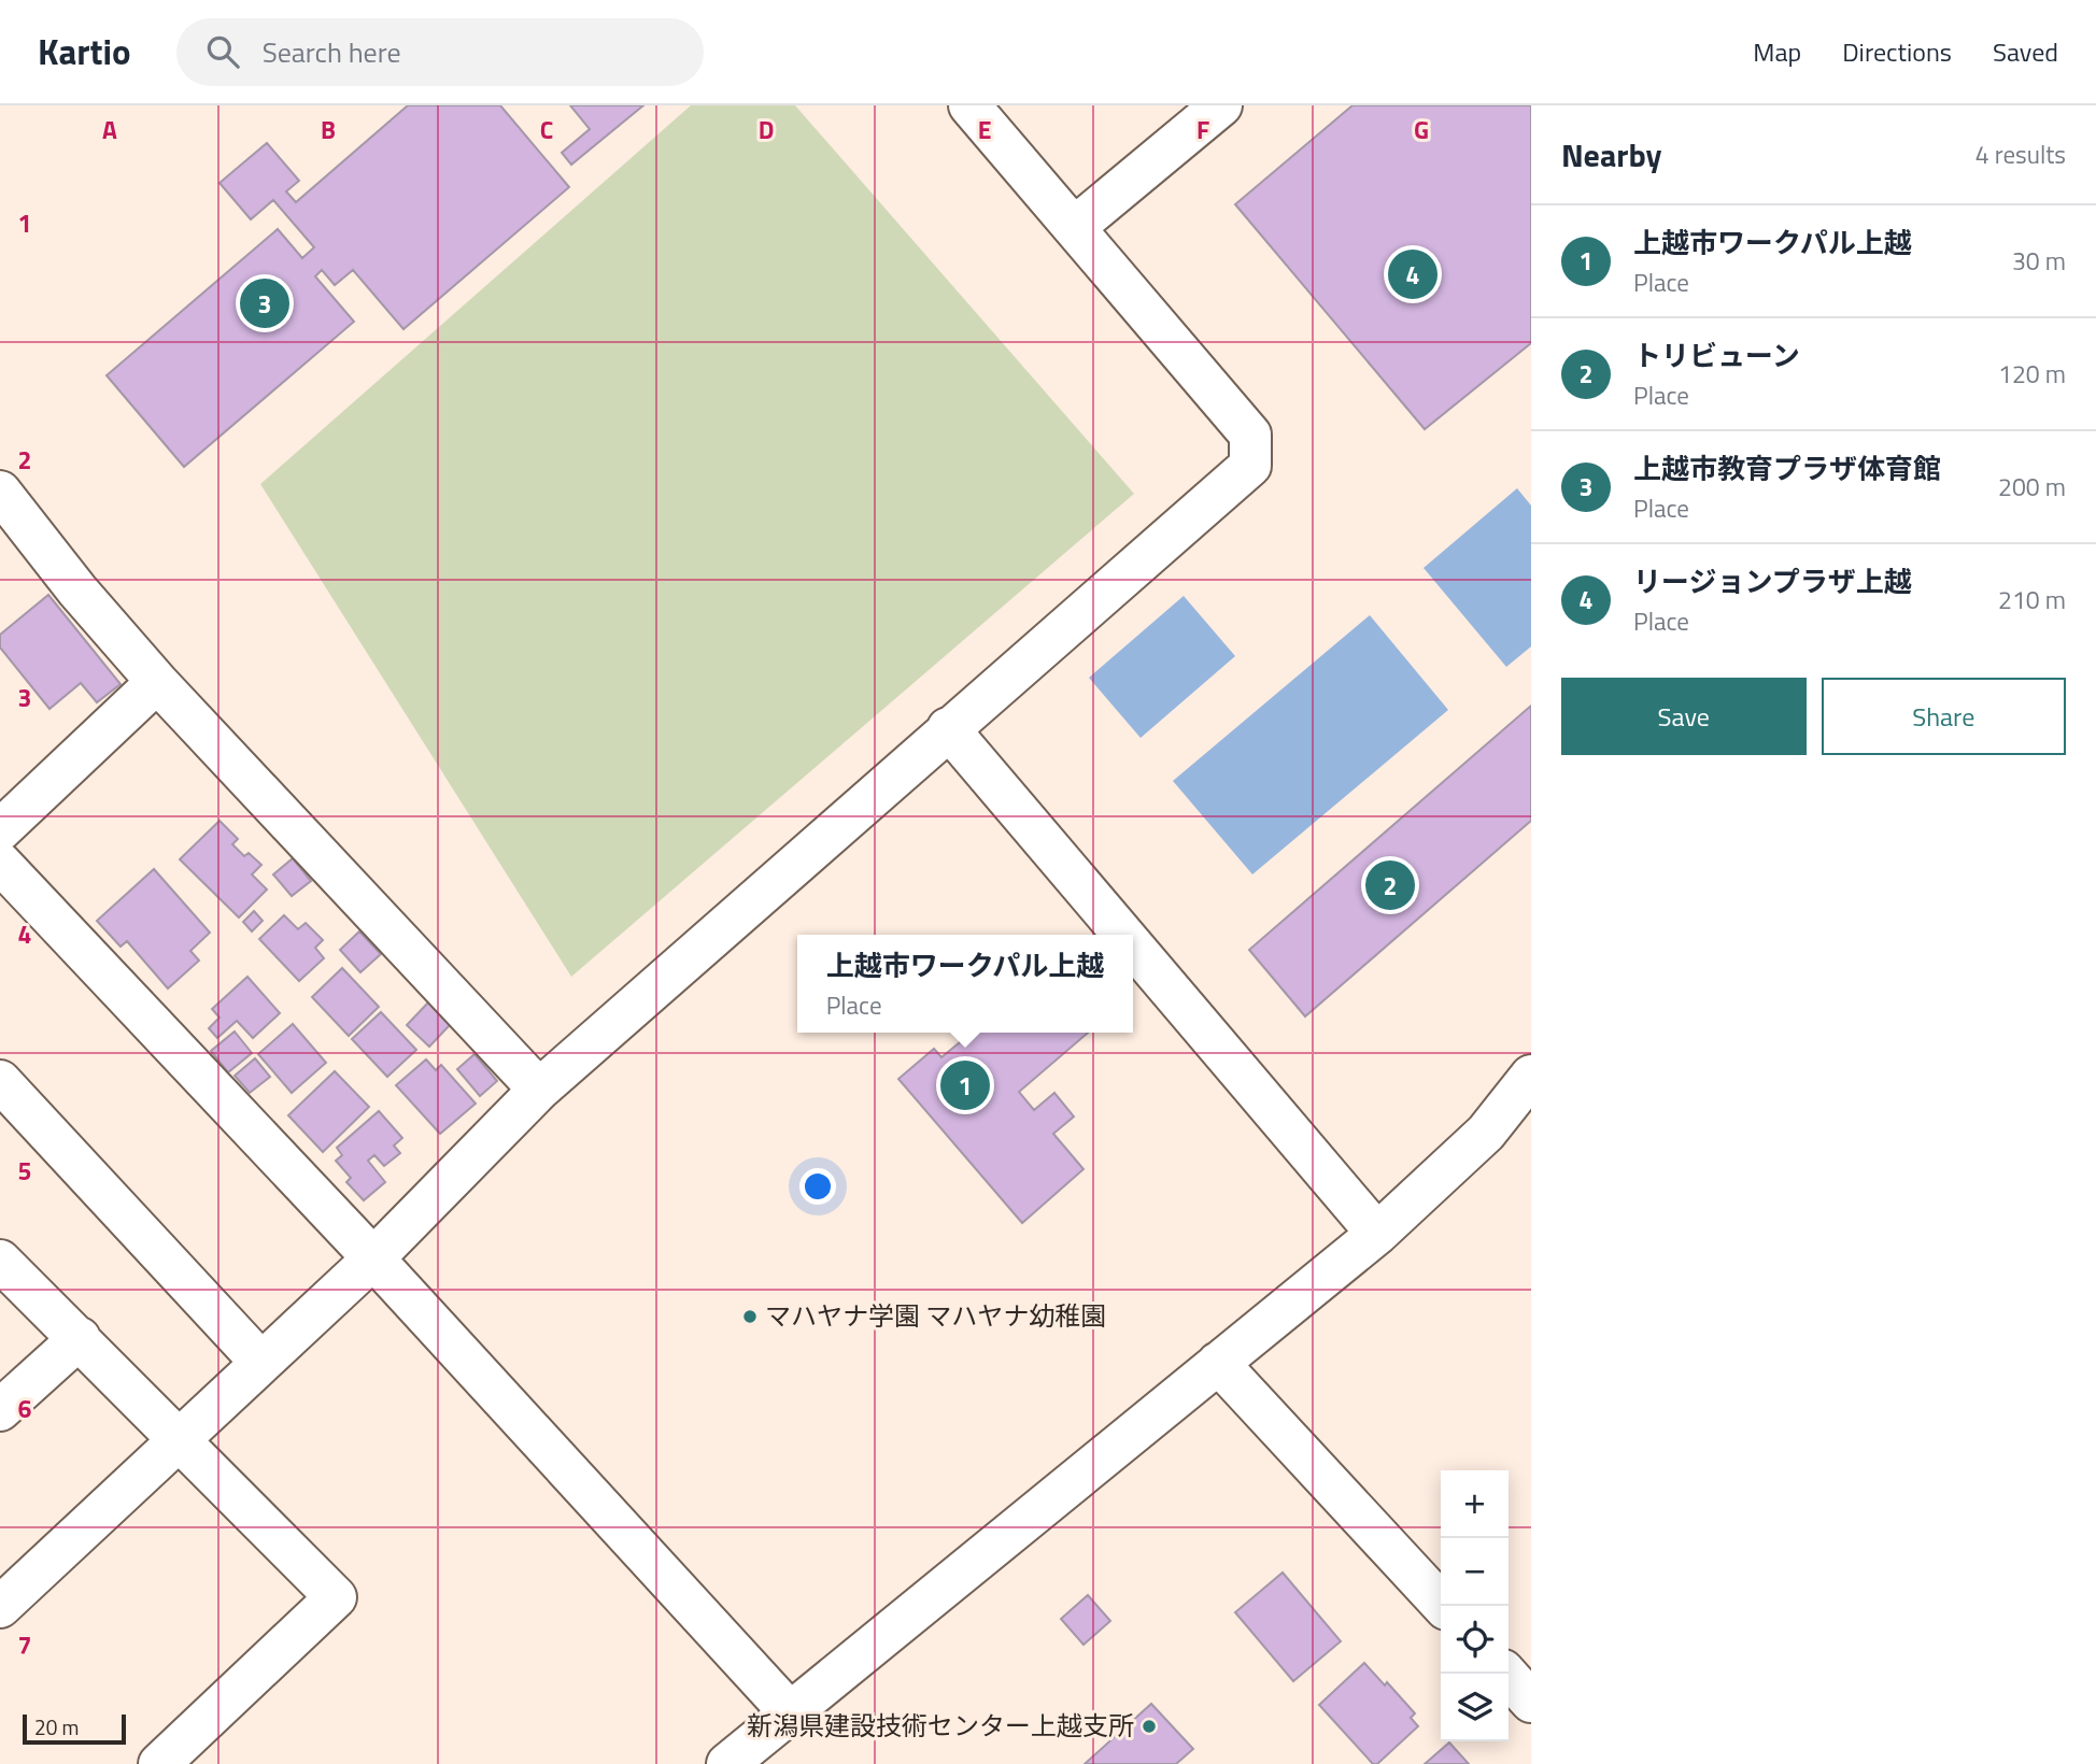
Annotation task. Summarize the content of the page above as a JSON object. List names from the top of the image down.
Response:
{
  "places": ["マハヤナ学園 マハヤナ幼稚園", "新潟県建設技術センター上越支所"],
  "scale_bar": "20 m",
  "page": {
    "header": "Kartio",
    "search": "Search here",
    "nav": ["Map", "Directions", "Saved"],
    "heading": ["Nearby", "4 results"],
    "list": [
      {
        "mark": "1",
        "name": "上越市ワークパル上越",
        "note": "Place",
        "value": "30 m"
      },
      {
        "mark": "2",
        "name": "トリビューン",
        "note": "Place",
        "value": "120 m"
      },
      {
        "mark": "3",
        "name": "上越市教育プラザ体育館",
        "note": "Place",
        "value": "200 m"
      },
      {
        "mark": "4",
        "name": "リージョンプラザ上越",
        "note": "Place",
        "value": "210 m"
      }
    ],
    "pins": [
      "4",
      "3",
      "2",
      "1"
    ],
    "buttons": ["Save", "Share"],
    "popup": ["上越市ワークパル上越", "Place"],
    "map_buttons": ["+", "−"],
    "scale": "20 m"
  },
  "grid": {
    "columns": [
      "A",
      "B",
      "C",
      "D",
      "E",
      "F",
      "G"
    ],
    "rows": [
      "1",
      "2",
      "3",
      "4",
      "5",
      "6",
      "7"
    ]
  }
}
